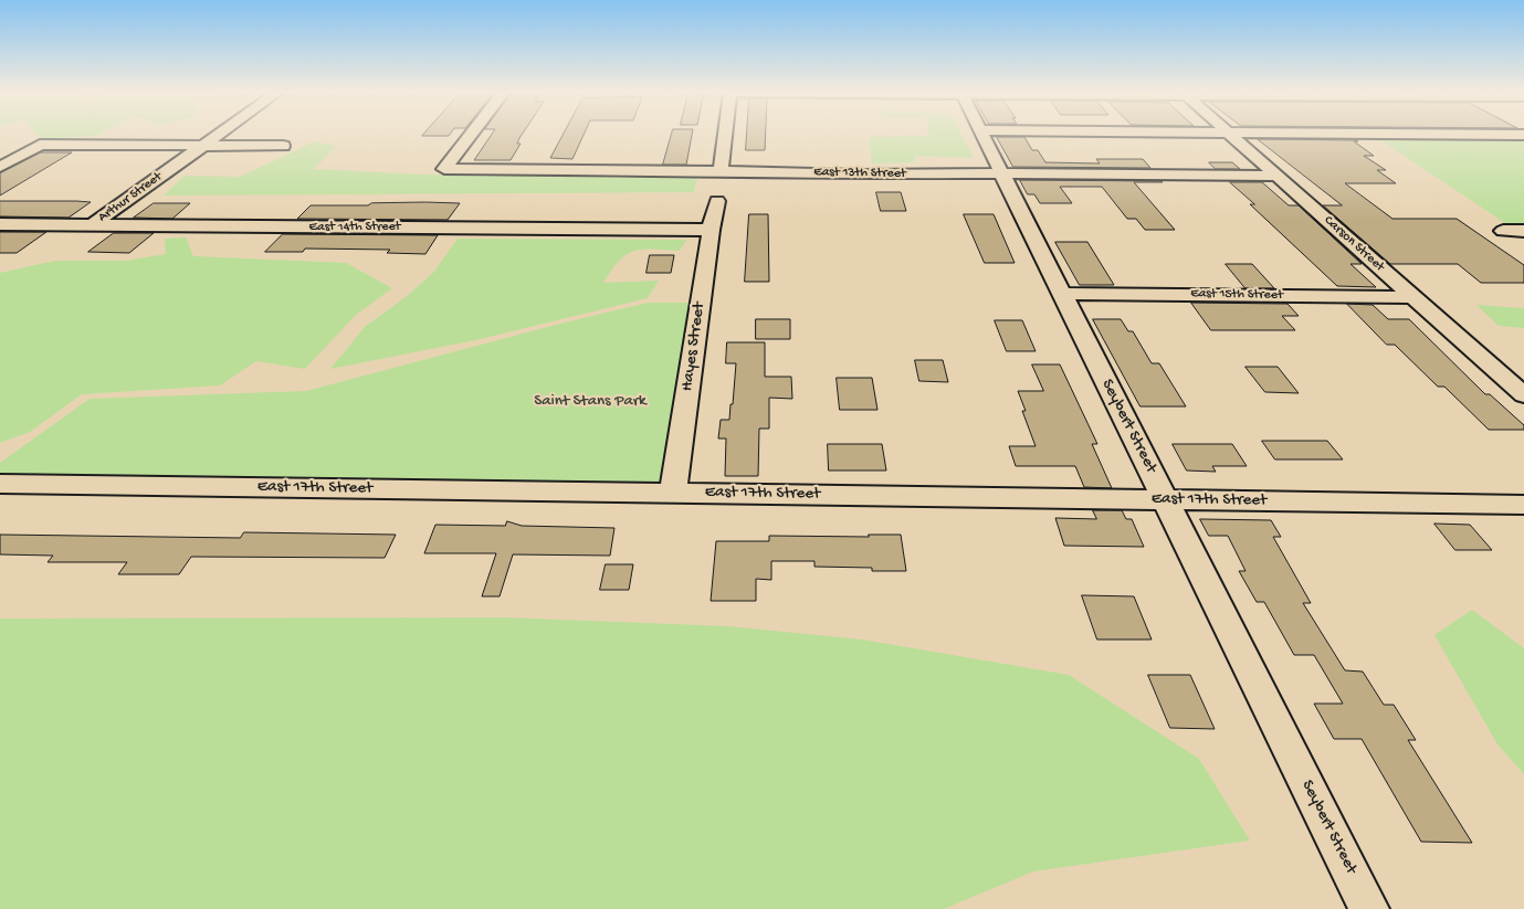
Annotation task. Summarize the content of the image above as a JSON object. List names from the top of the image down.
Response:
{
  "streets": {
    "street": [
      "East 13th Street",
      "Arthur Street",
      "East 14th Street",
      "Carson Street",
      "East 15th Street",
      "Hayes Street",
      "Seybert Street",
      "East 17th Street"
    ]
  },
  "crossings": [
    ["East 13th Street", "Carson Street"],
    ["East 13th Street", "Seybert Street"],
    ["Arthur Street", "East 14th Street"],
    ["East 14th Street", "Hayes Street"],
    ["Carson Street", "East 15th Street"],
    ["East 15th Street", "Seybert Street"],
    ["Hayes Street", "East 17th Street"],
    ["Seybert Street", "East 17th Street"]
  ],
  "parks": ["Saint Stans Park"]
}
